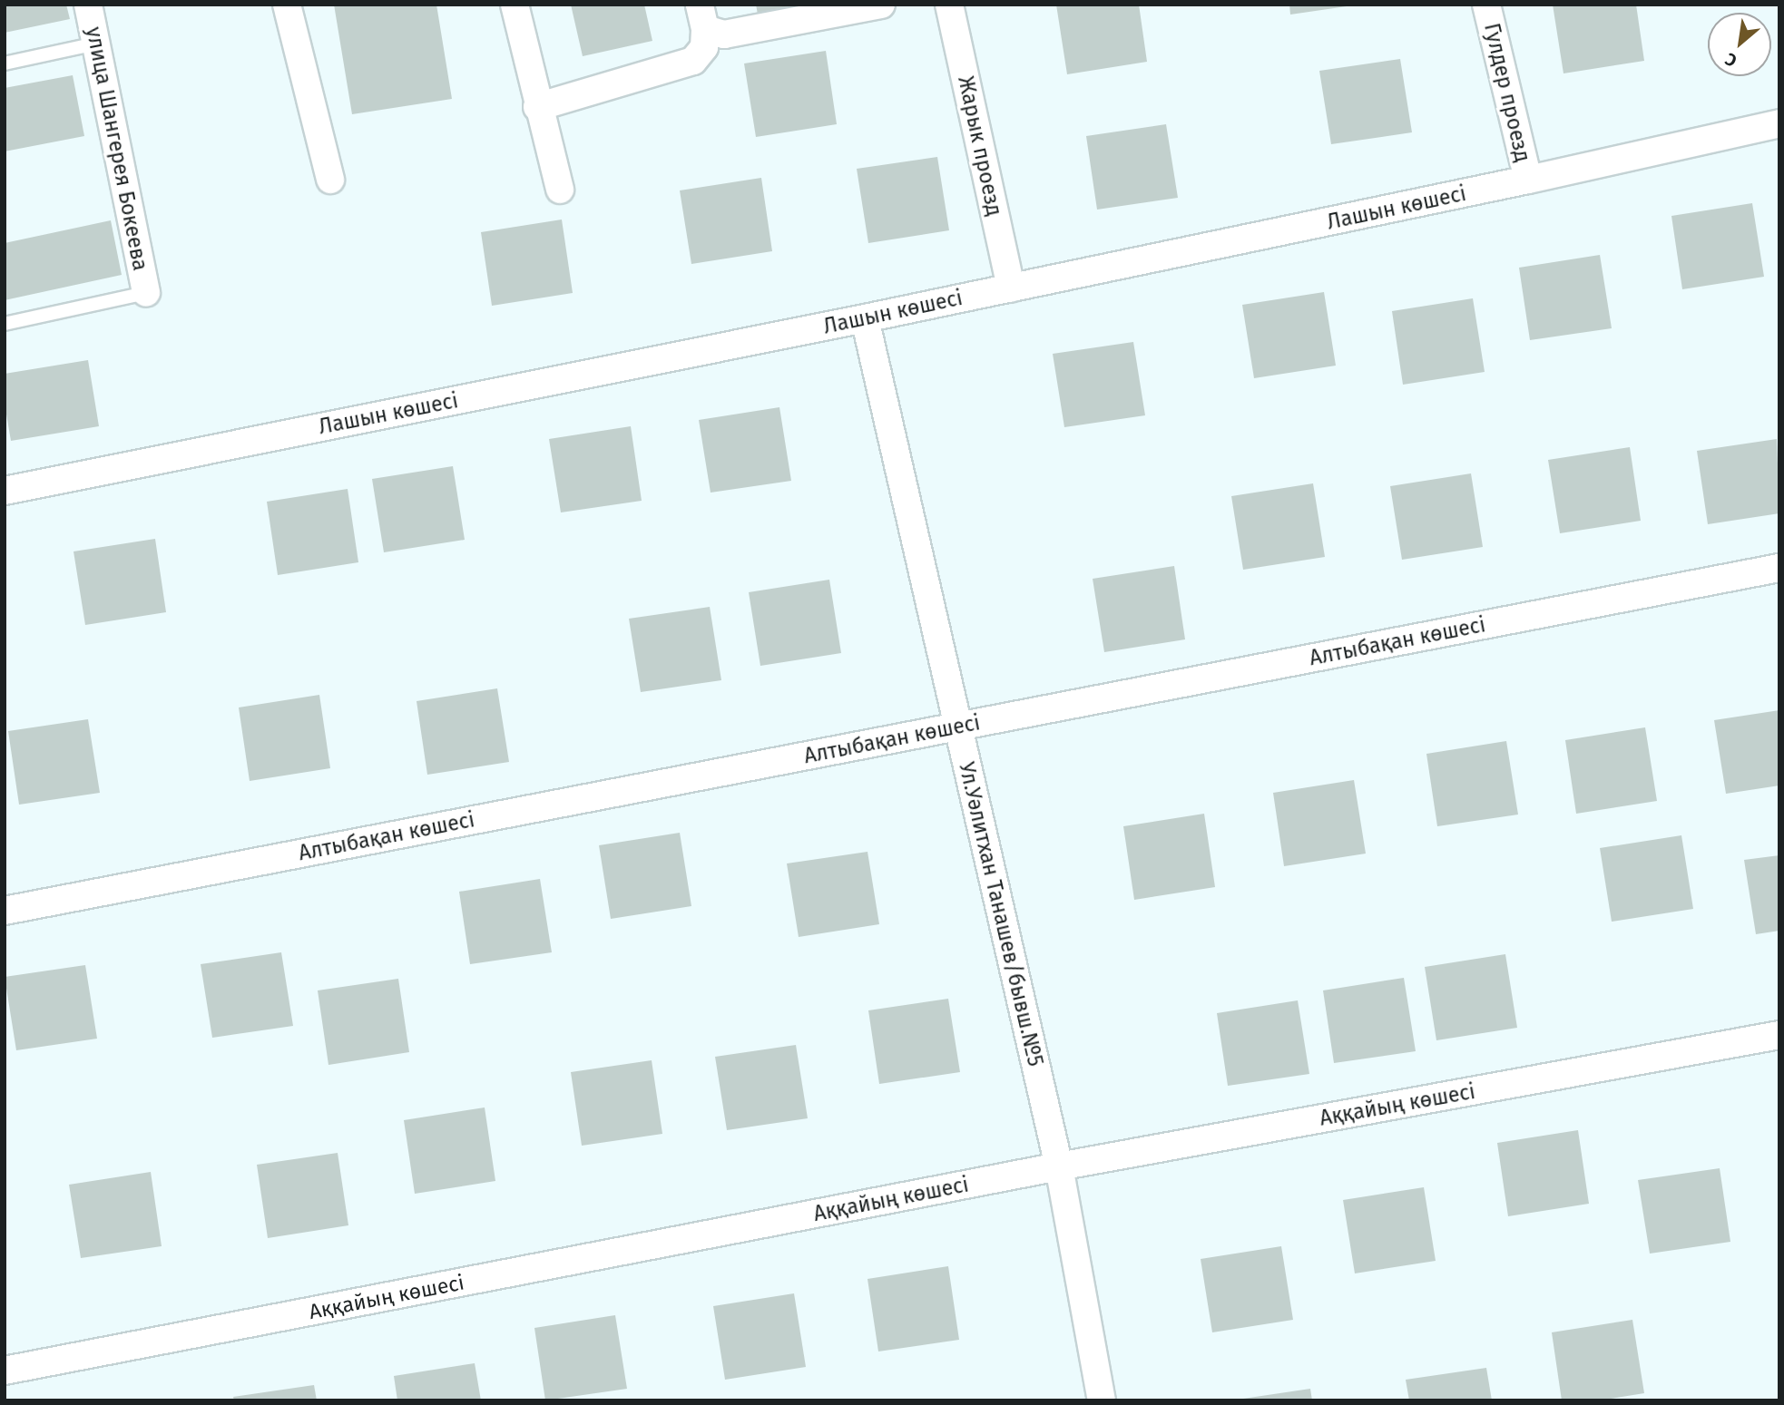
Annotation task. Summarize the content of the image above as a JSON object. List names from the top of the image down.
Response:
{
  "streets": {
    "street": [
      "Гулдер проезд",
      "Жарык проезд",
      "улица Шангерея Бокеева",
      "Лашын көшесі",
      "Алтыбақан көшесі",
      "Ул.Уәлитхан Танашев/бывш.№5",
      "Аққайың көшесі"
    ]
  },
  "crossings": [
    ["Гулдер проезд", "Лашын көшесі"],
    ["Жарык проезд", "Лашын көшесі"],
    ["Лашын көшесі", "Ул.Уәлитхан Танашев/бывш.№5"],
    ["Алтыбақан көшесі", "Ул.Уәлитхан Танашев/бывш.№5"],
    ["Ул.Уәлитхан Танашев/бывш.№5", "Аққайың көшесі"]
  ],
  "north": "bottom left"
}
